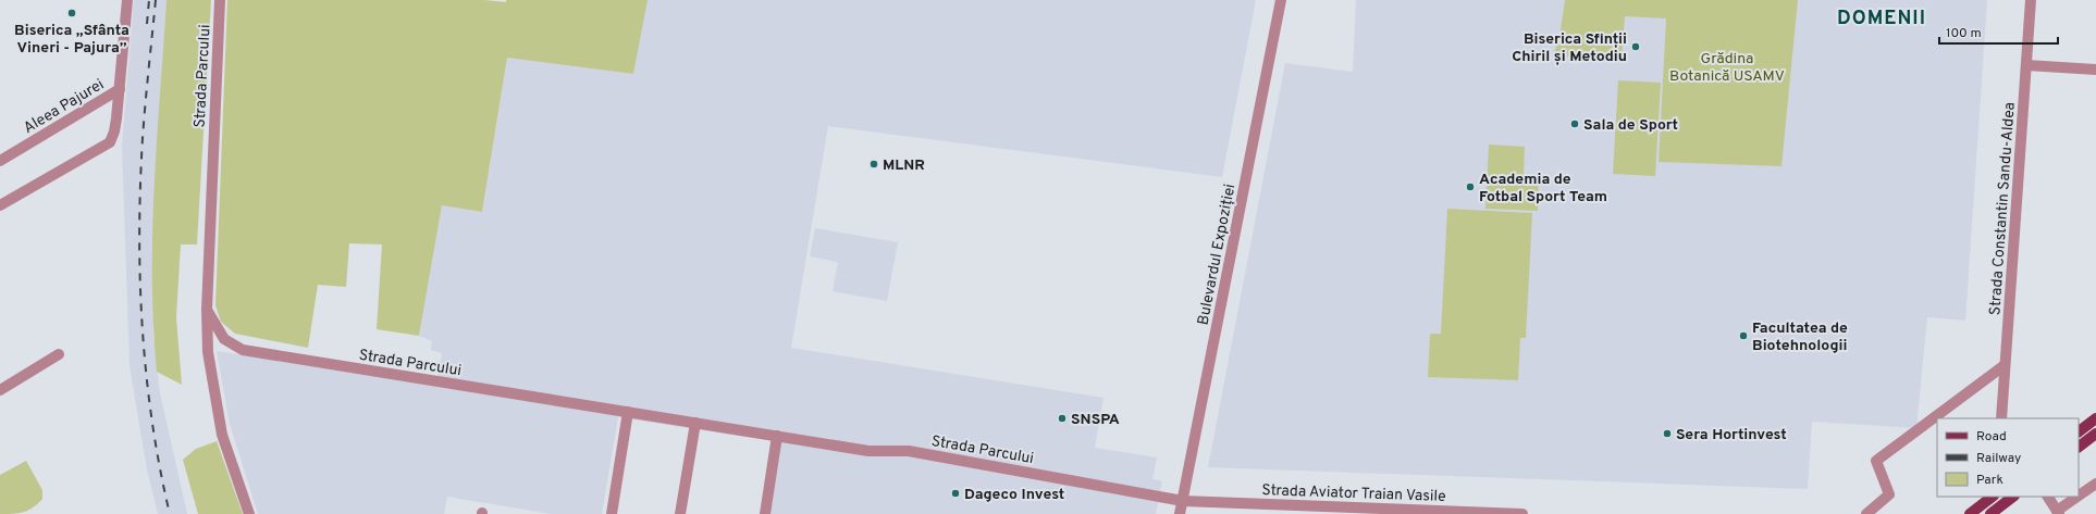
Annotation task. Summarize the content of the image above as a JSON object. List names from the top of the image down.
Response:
{
  "streets": {
    "street": [
      "Strada Parcului",
      "Aleea Pajurei",
      "Strada Constantin Sandu-Aldea",
      "Bulevardul Expoziției",
      "Strada Aviator Traian Vasile"
    ]
  },
  "crossings": [
    ["Strada Parcului", "Bulevardul Expoziției"],
    ["Strada Parcului", "Strada Aviator Traian Vasile"],
    ["Bulevardul Expoziției", "Strada Aviator Traian Vasile"]
  ],
  "districts": ["DOMENII"],
  "parks": ["Grădina Botanică USAMV"],
  "places": [
    "Biserica „Sfânta Vineri - Pajura”",
    "Biserica Sfinții Chiril și Metodiu",
    "Sala de Sport",
    "MLNR",
    "Academia de Fotbal Sport Team",
    "Facultatea de Biotehnologii",
    "SNSPA",
    "Sera Hortinvest",
    "Dageco Invest"
  ],
  "legend": ["Road", "Railway", "Park"],
  "scale_bar": "100 m"
}
